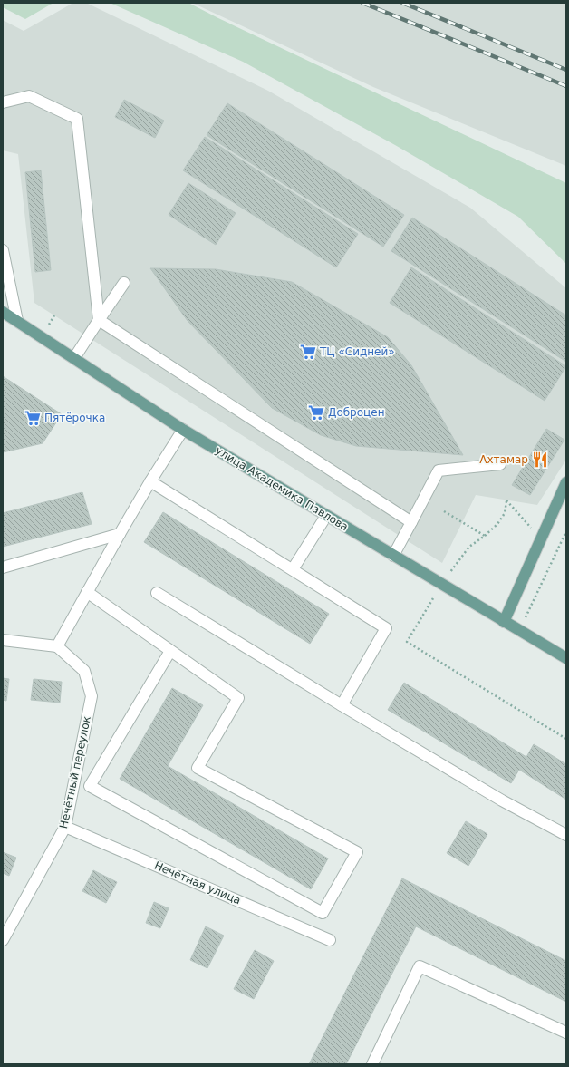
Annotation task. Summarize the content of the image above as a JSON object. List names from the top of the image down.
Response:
{
  "streets": {
    "main road": ["улица Академика Павлова"],
    "street": ["Нечётный переулок", "Нечётная улица"]
  },
  "crossings": [
    ["Нечётный переулок", "Нечётная улица"]
  ],
  "places": {
    "supermarket": ["ТЦ «Сидней»", "Доброцен", "Пятёрочка"],
    "restaurant": ["Ахтамар"]
  }
}
